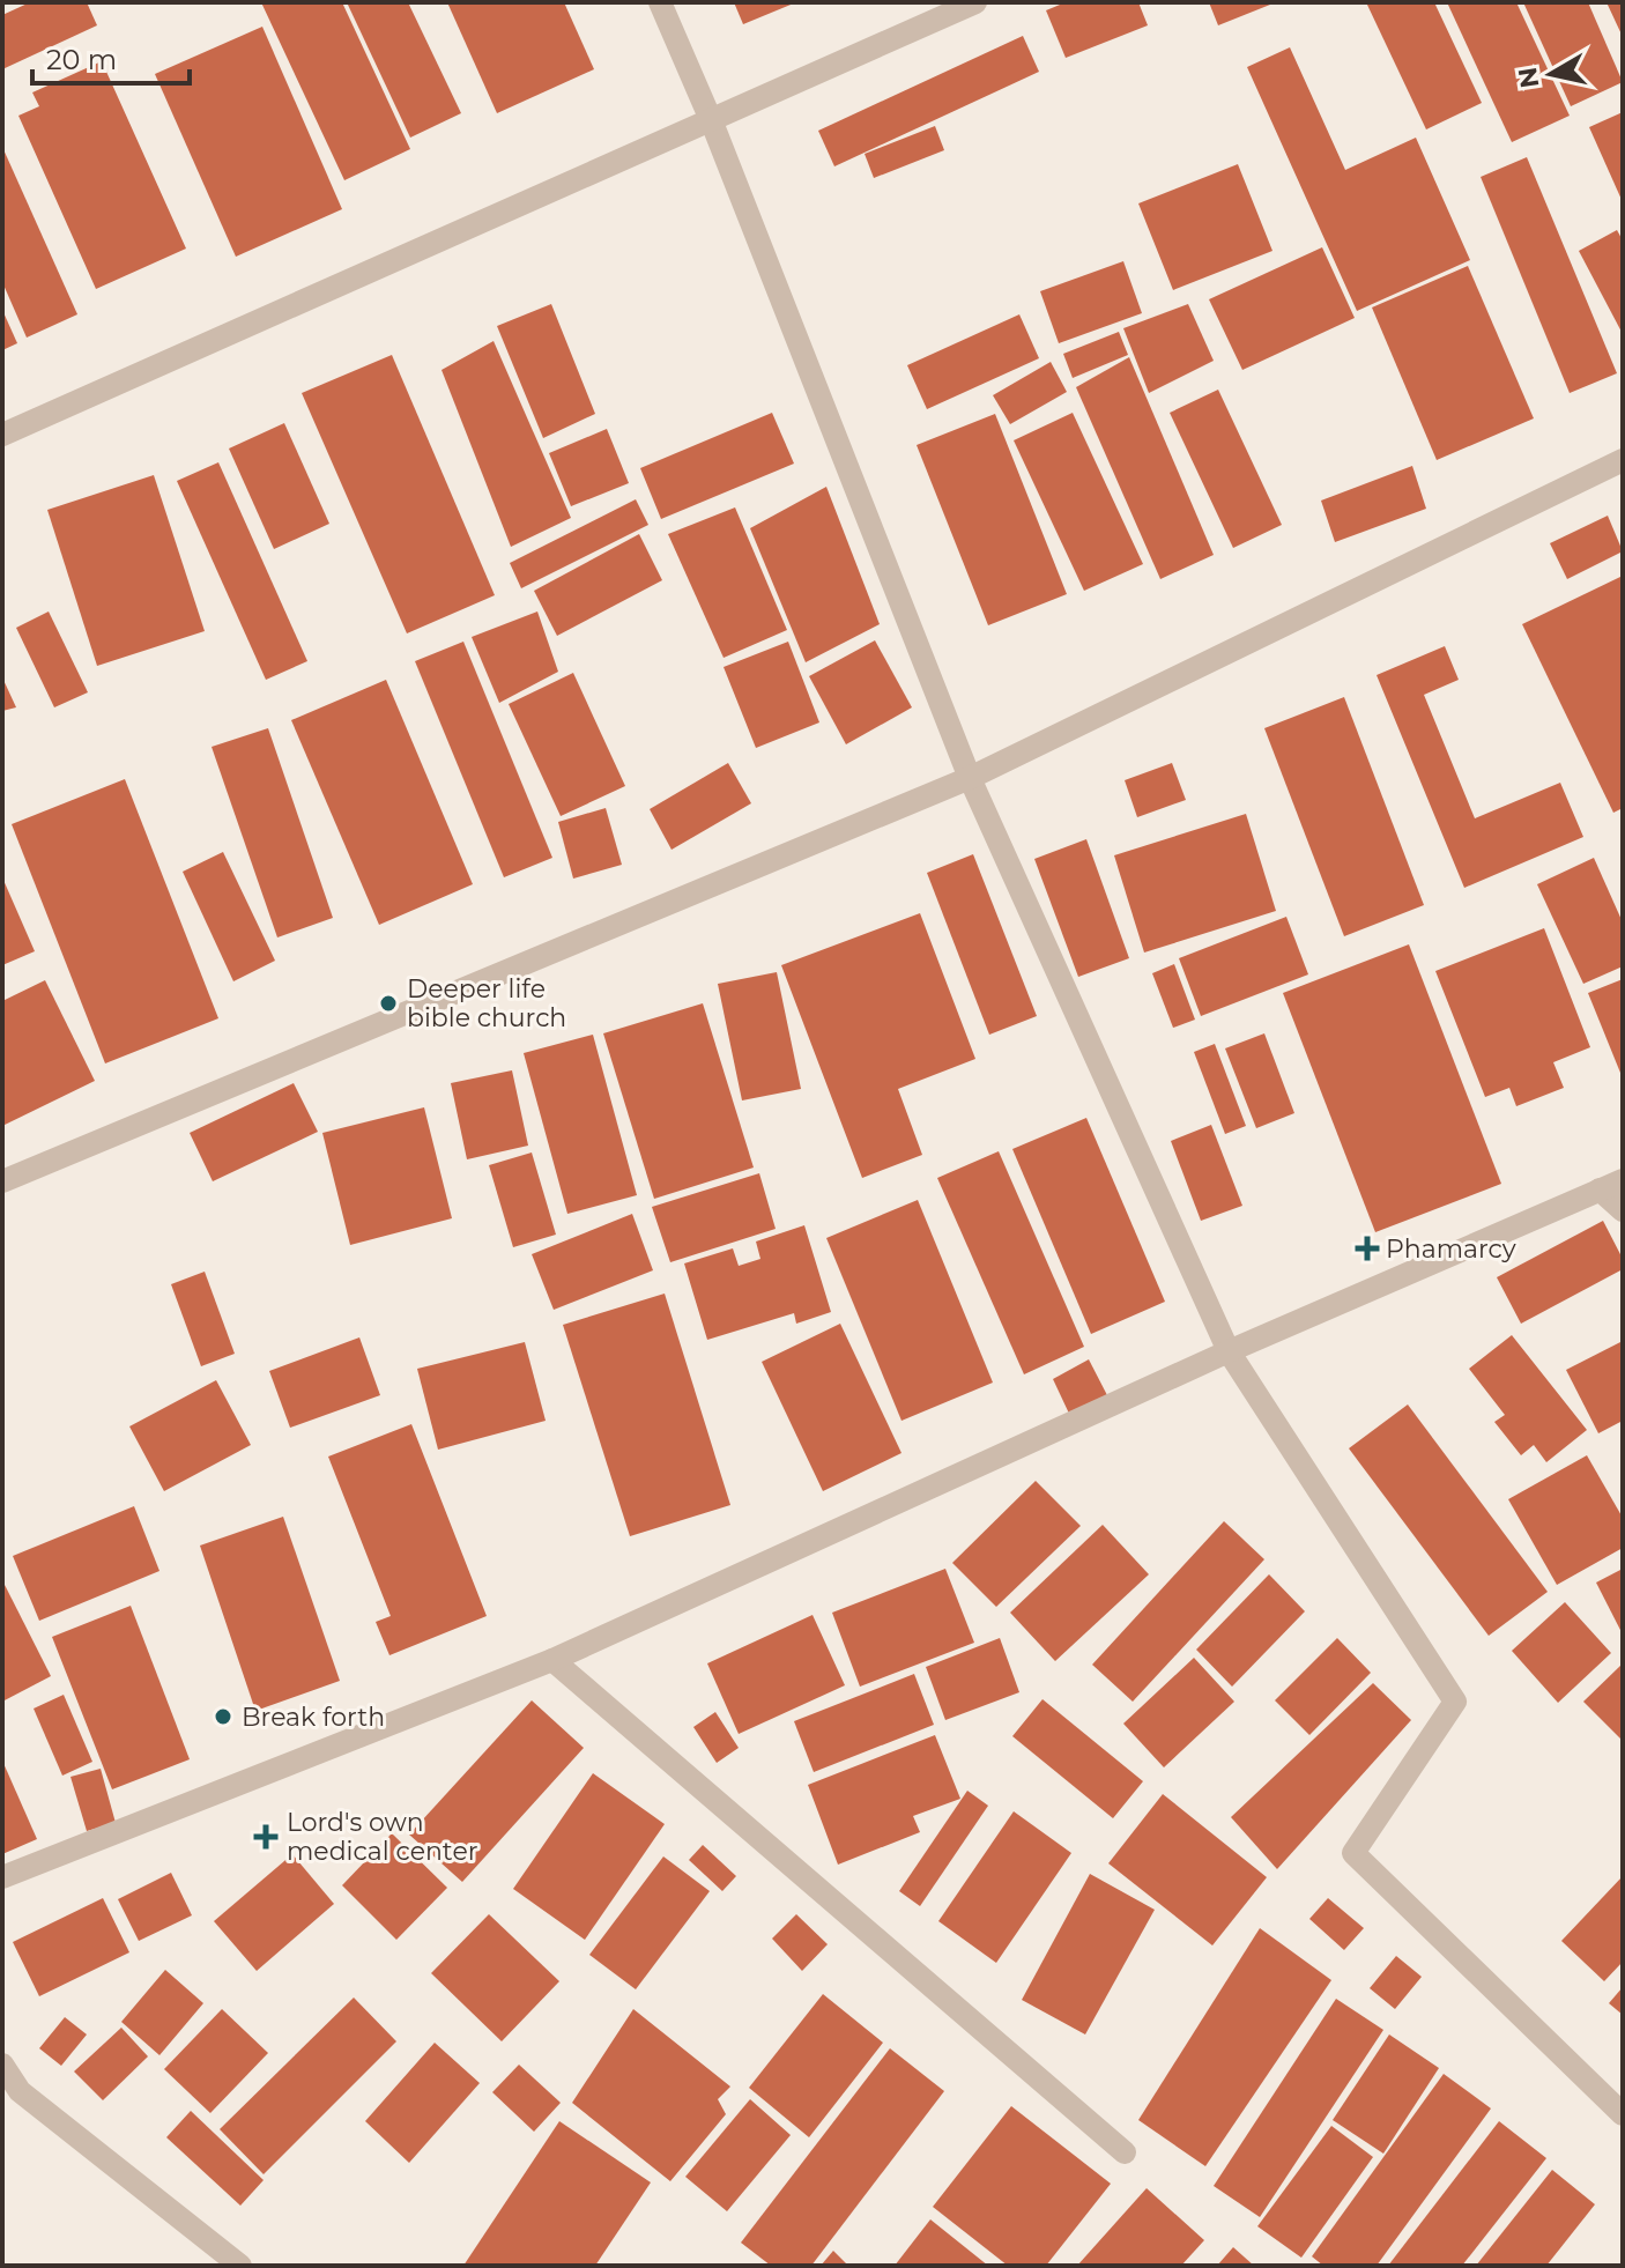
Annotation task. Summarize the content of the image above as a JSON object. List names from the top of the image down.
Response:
{
  "places": {
    "other": ["Deeper life bible church", "Break forth"],
    "health": ["Phamarcy", "Lord's own medical center"]
  },
  "scale_bar": "20 m",
  "north": "left"
}
